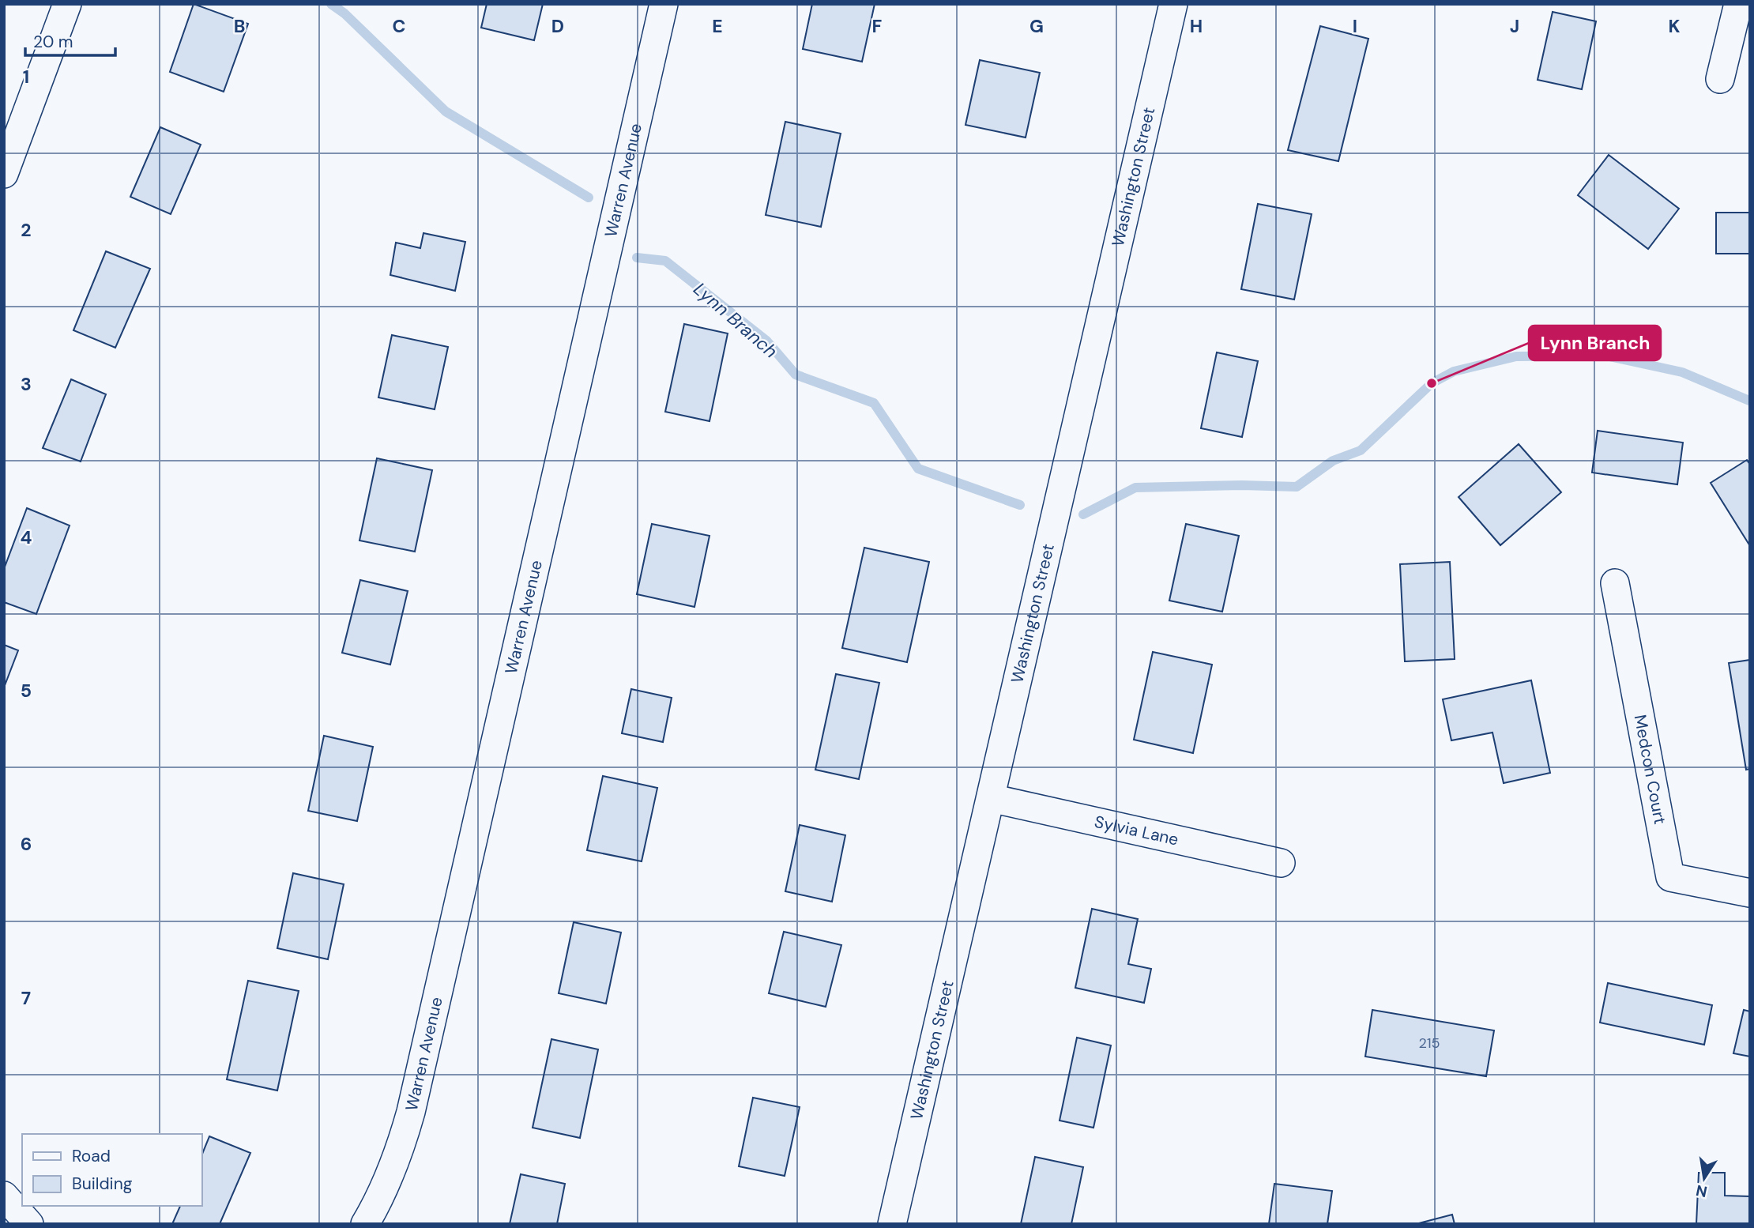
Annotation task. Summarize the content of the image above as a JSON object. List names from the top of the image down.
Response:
{
  "streets": {
    "street": [
      "Washington Street",
      "Warren Avenue",
      "Medcon Court",
      "Sylvia Lane"
    ]
  },
  "crossings": [
    ["Washington Street", "Sylvia Lane"]
  ],
  "water": ["Lynn Branch"],
  "places": ["Lynn Branch"],
  "house_numbers": ["215"],
  "legend": ["Road", "Building"],
  "scale_bar": "20 m",
  "north": "bottom",
  "grid": {
    "columns": [
      "B",
      "C",
      "D",
      "E",
      "F",
      "G",
      "H",
      "I",
      "J",
      "K"
    ],
    "rows": [
      "1",
      "2",
      "3",
      "4",
      "5",
      "6",
      "7"
    ]
  }
}
